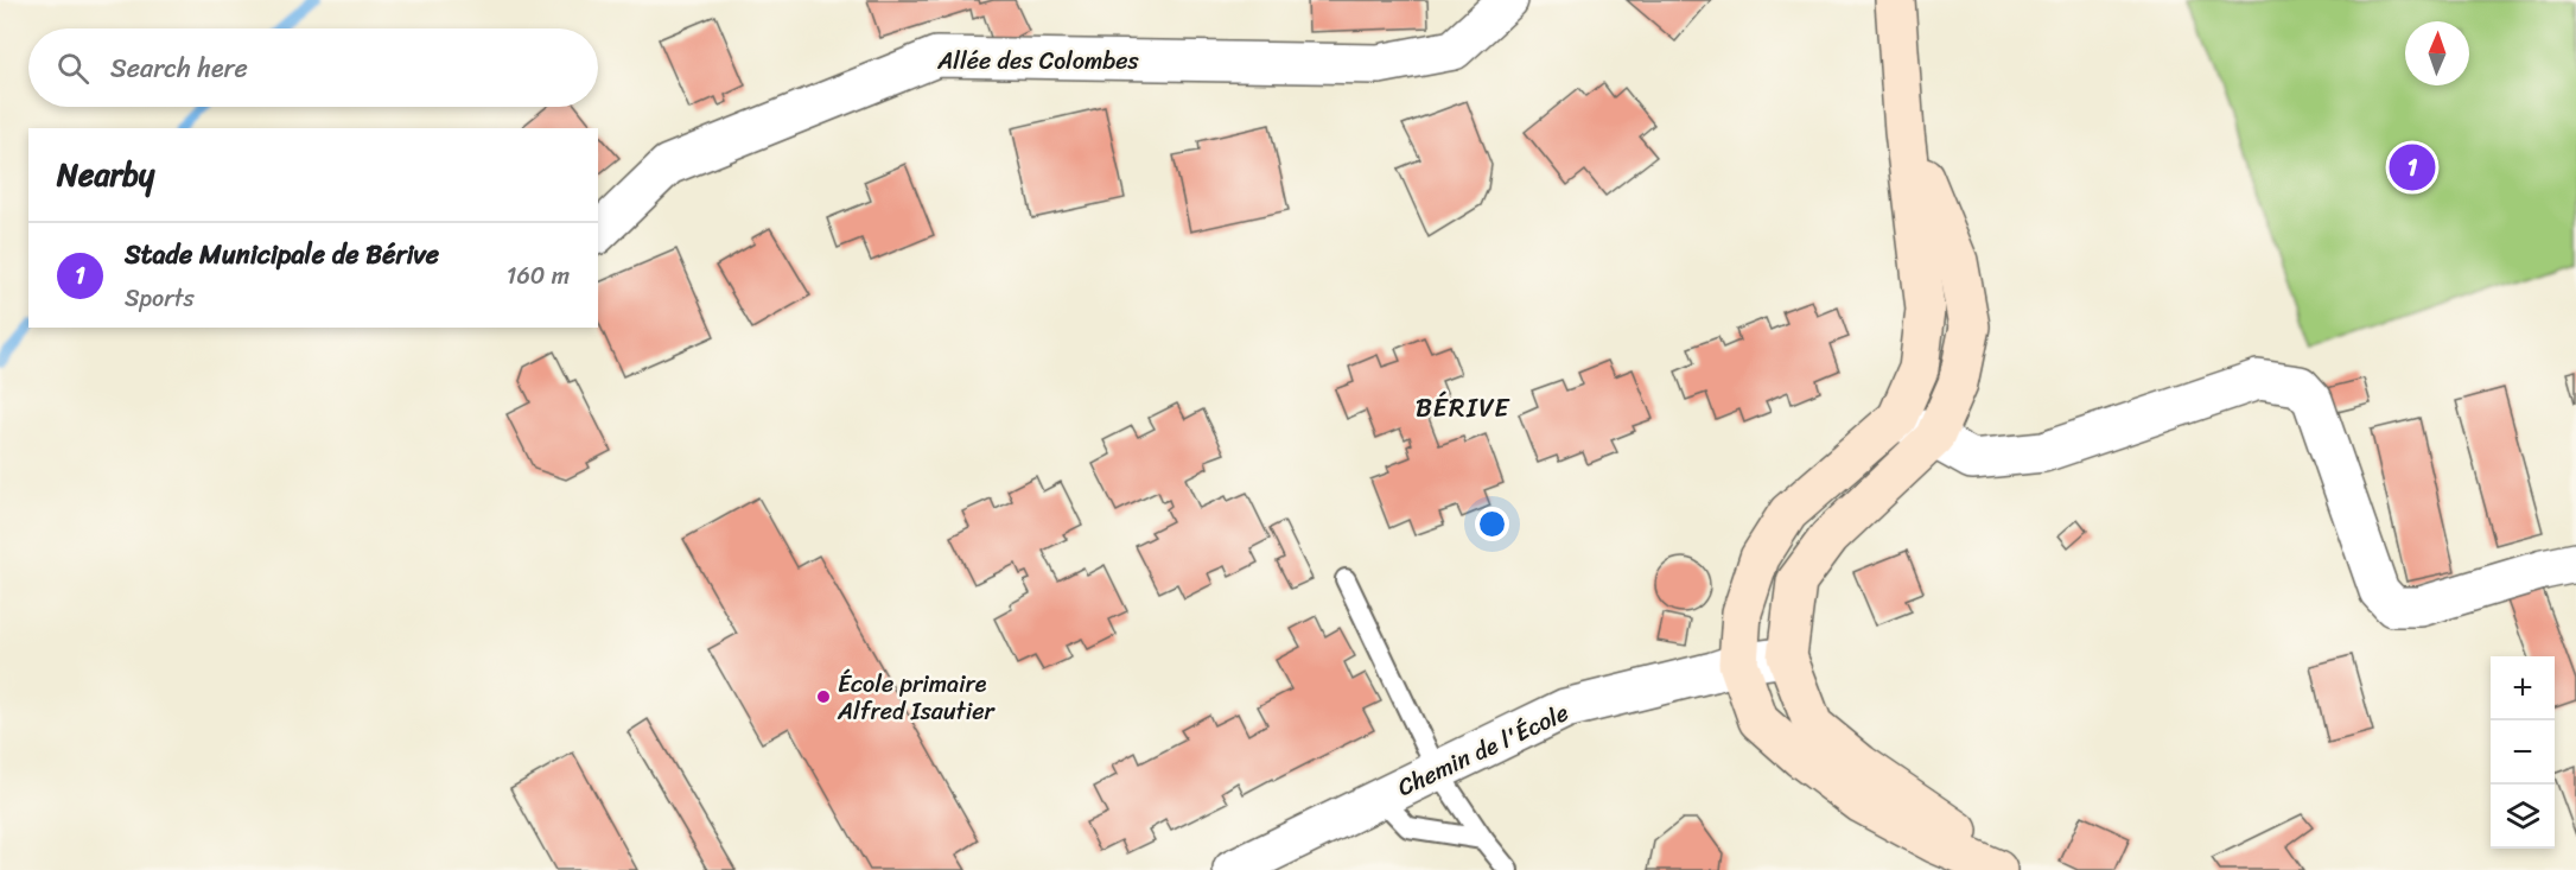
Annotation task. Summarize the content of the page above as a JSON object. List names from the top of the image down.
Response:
{
  "streets": {
    "street": ["Allée des Colombes", "Chemin de l'École"]
  },
  "districts": ["BÉRIVE"],
  "places": ["École primaire Alfred Isautier"],
  "north": "top",
  "page": {
    "search": "Search here",
    "heading": "Nearby",
    "pins": "1",
    "list": [
      {
        "mark": "1",
        "name": "Stade Municipale de Bérive",
        "note": "Sports",
        "value": "160 m"
      }
    ],
    "map_buttons": ["+", "−"]
  }
}
